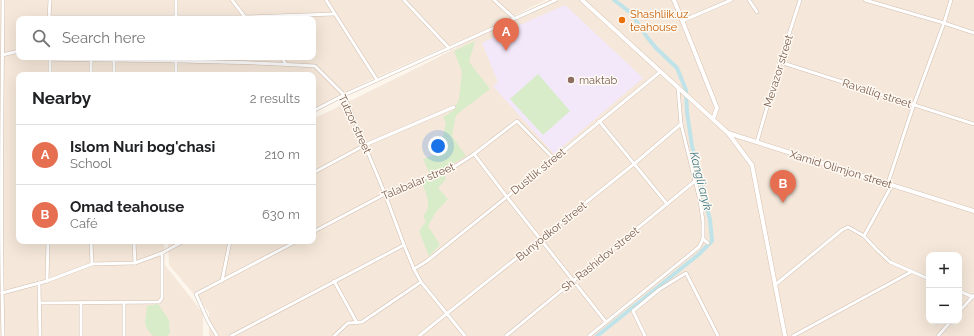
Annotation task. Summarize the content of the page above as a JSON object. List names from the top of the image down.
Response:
{
  "streets": {
    "main road": ["Xamid Olimjon street"],
    "street": [
      "Mevazor street",
      "Ravalliq street",
      "Tutzor street",
      "Dustlik street",
      "Talabalar street",
      "Bunyodkor street",
      "Sh. Rashidov street"
    ]
  },
  "crossings": [
    ["Mevazor street", "Ravalliq street"],
    ["Mevazor street", "Xamid Olimjon street"],
    ["Tutzor street", "Dustlik street"],
    ["Tutzor street", "Talabalar street"],
    ["Tutzor street", "Bunyodkor street"],
    ["Dustlik street", "Talabalar street"]
  ],
  "water": ["Kangli aryk"],
  "places": ["Shashliik.uz teahouse", "maktab"],
  "page": {
    "search": "Search here",
    "pins": ["A", "B"],
    "heading": ["Nearby", "2 results"],
    "list": [
      {
        "mark": "A",
        "name": "Islom Nuri bog'chasi",
        "note": "School",
        "value": "210 m"
      },
      {
        "mark": "B",
        "name": "Omad teahouse",
        "note": "Café",
        "value": "630 m"
      }
    ],
    "map_buttons": ["+", "−"]
  }
}
